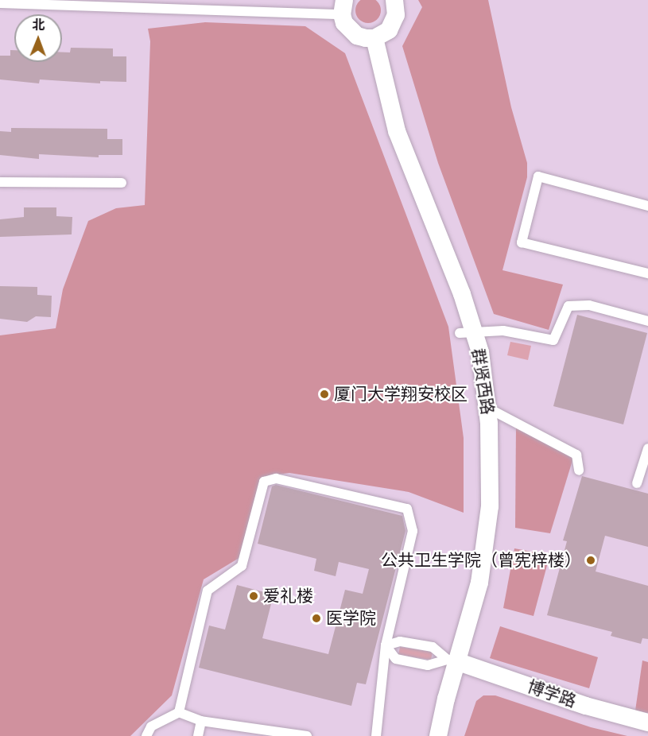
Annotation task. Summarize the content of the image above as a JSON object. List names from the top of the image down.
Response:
{
  "streets": {
    "street": ["群贤西路", "博学路"]
  },
  "crossings": [
    ["群贤西路", "博学路"]
  ],
  "places": [
    "厦门大学翔安校区",
    "公共卫生学院（曾宪梓楼）",
    "爱礼楼",
    "医学院"
  ],
  "north": "top"
}
